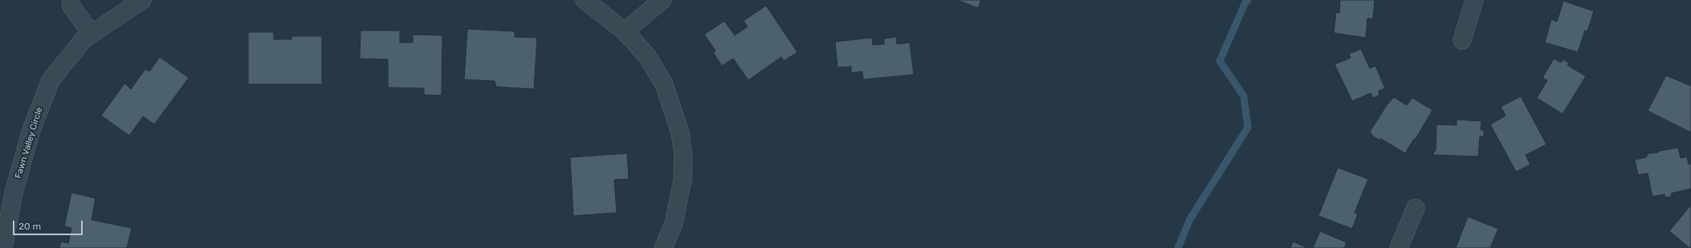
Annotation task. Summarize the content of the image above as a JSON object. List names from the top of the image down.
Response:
{
  "streets": {
    "street": ["Fawn Valley Circle"]
  },
  "scale_bar": "20 m"
}
